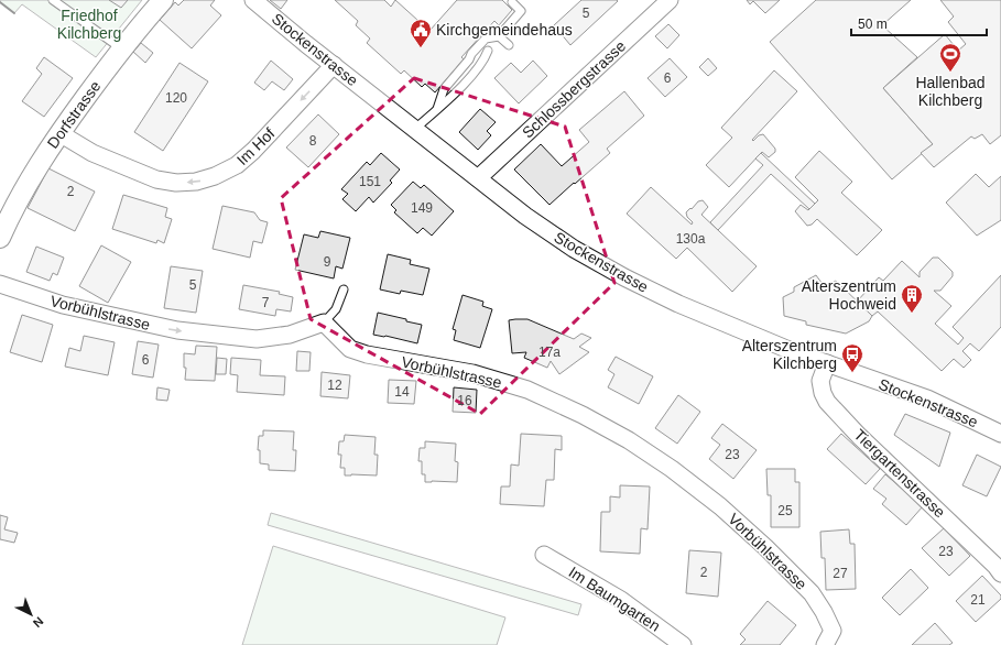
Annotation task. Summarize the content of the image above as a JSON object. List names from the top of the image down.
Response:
{
  "streets": {
    "street": [
      "Stockenstrasse",
      "Schlossbergstrasse",
      "Dorfstrasse",
      "Im Hof",
      "Vorbühlstrasse",
      "Tiergartenstrasse",
      "Im Baumgarten"
    ]
  },
  "crossings": [
    ["Stockenstrasse", "Schlossbergstrasse"],
    ["Stockenstrasse", "Im Hof"],
    ["Stockenstrasse", "Tiergartenstrasse"],
    ["Dorfstrasse", "Im Hof"]
  ],
  "one_way": ["Im Hof"],
  "parks": ["Friedhof Kilchberg"],
  "places": {
    "public building": ["Kirchgemeindehaus"],
    "sports": ["Hallenbad Kilchberg"],
    "building": ["Alterszentrum Hochweid"],
    "bus stop": ["Alterszentrum Kilchberg"]
  },
  "house_numbers": [
    "5",
    "6",
    "120",
    "8",
    "151",
    "2",
    "149",
    "130a",
    "9",
    "5",
    "7",
    "17a",
    "6",
    "12",
    "14",
    "16",
    "23",
    "25",
    "23",
    "2",
    "27",
    "21"
  ],
  "scale_bar": "50 m",
  "north": "bottom right"
}
